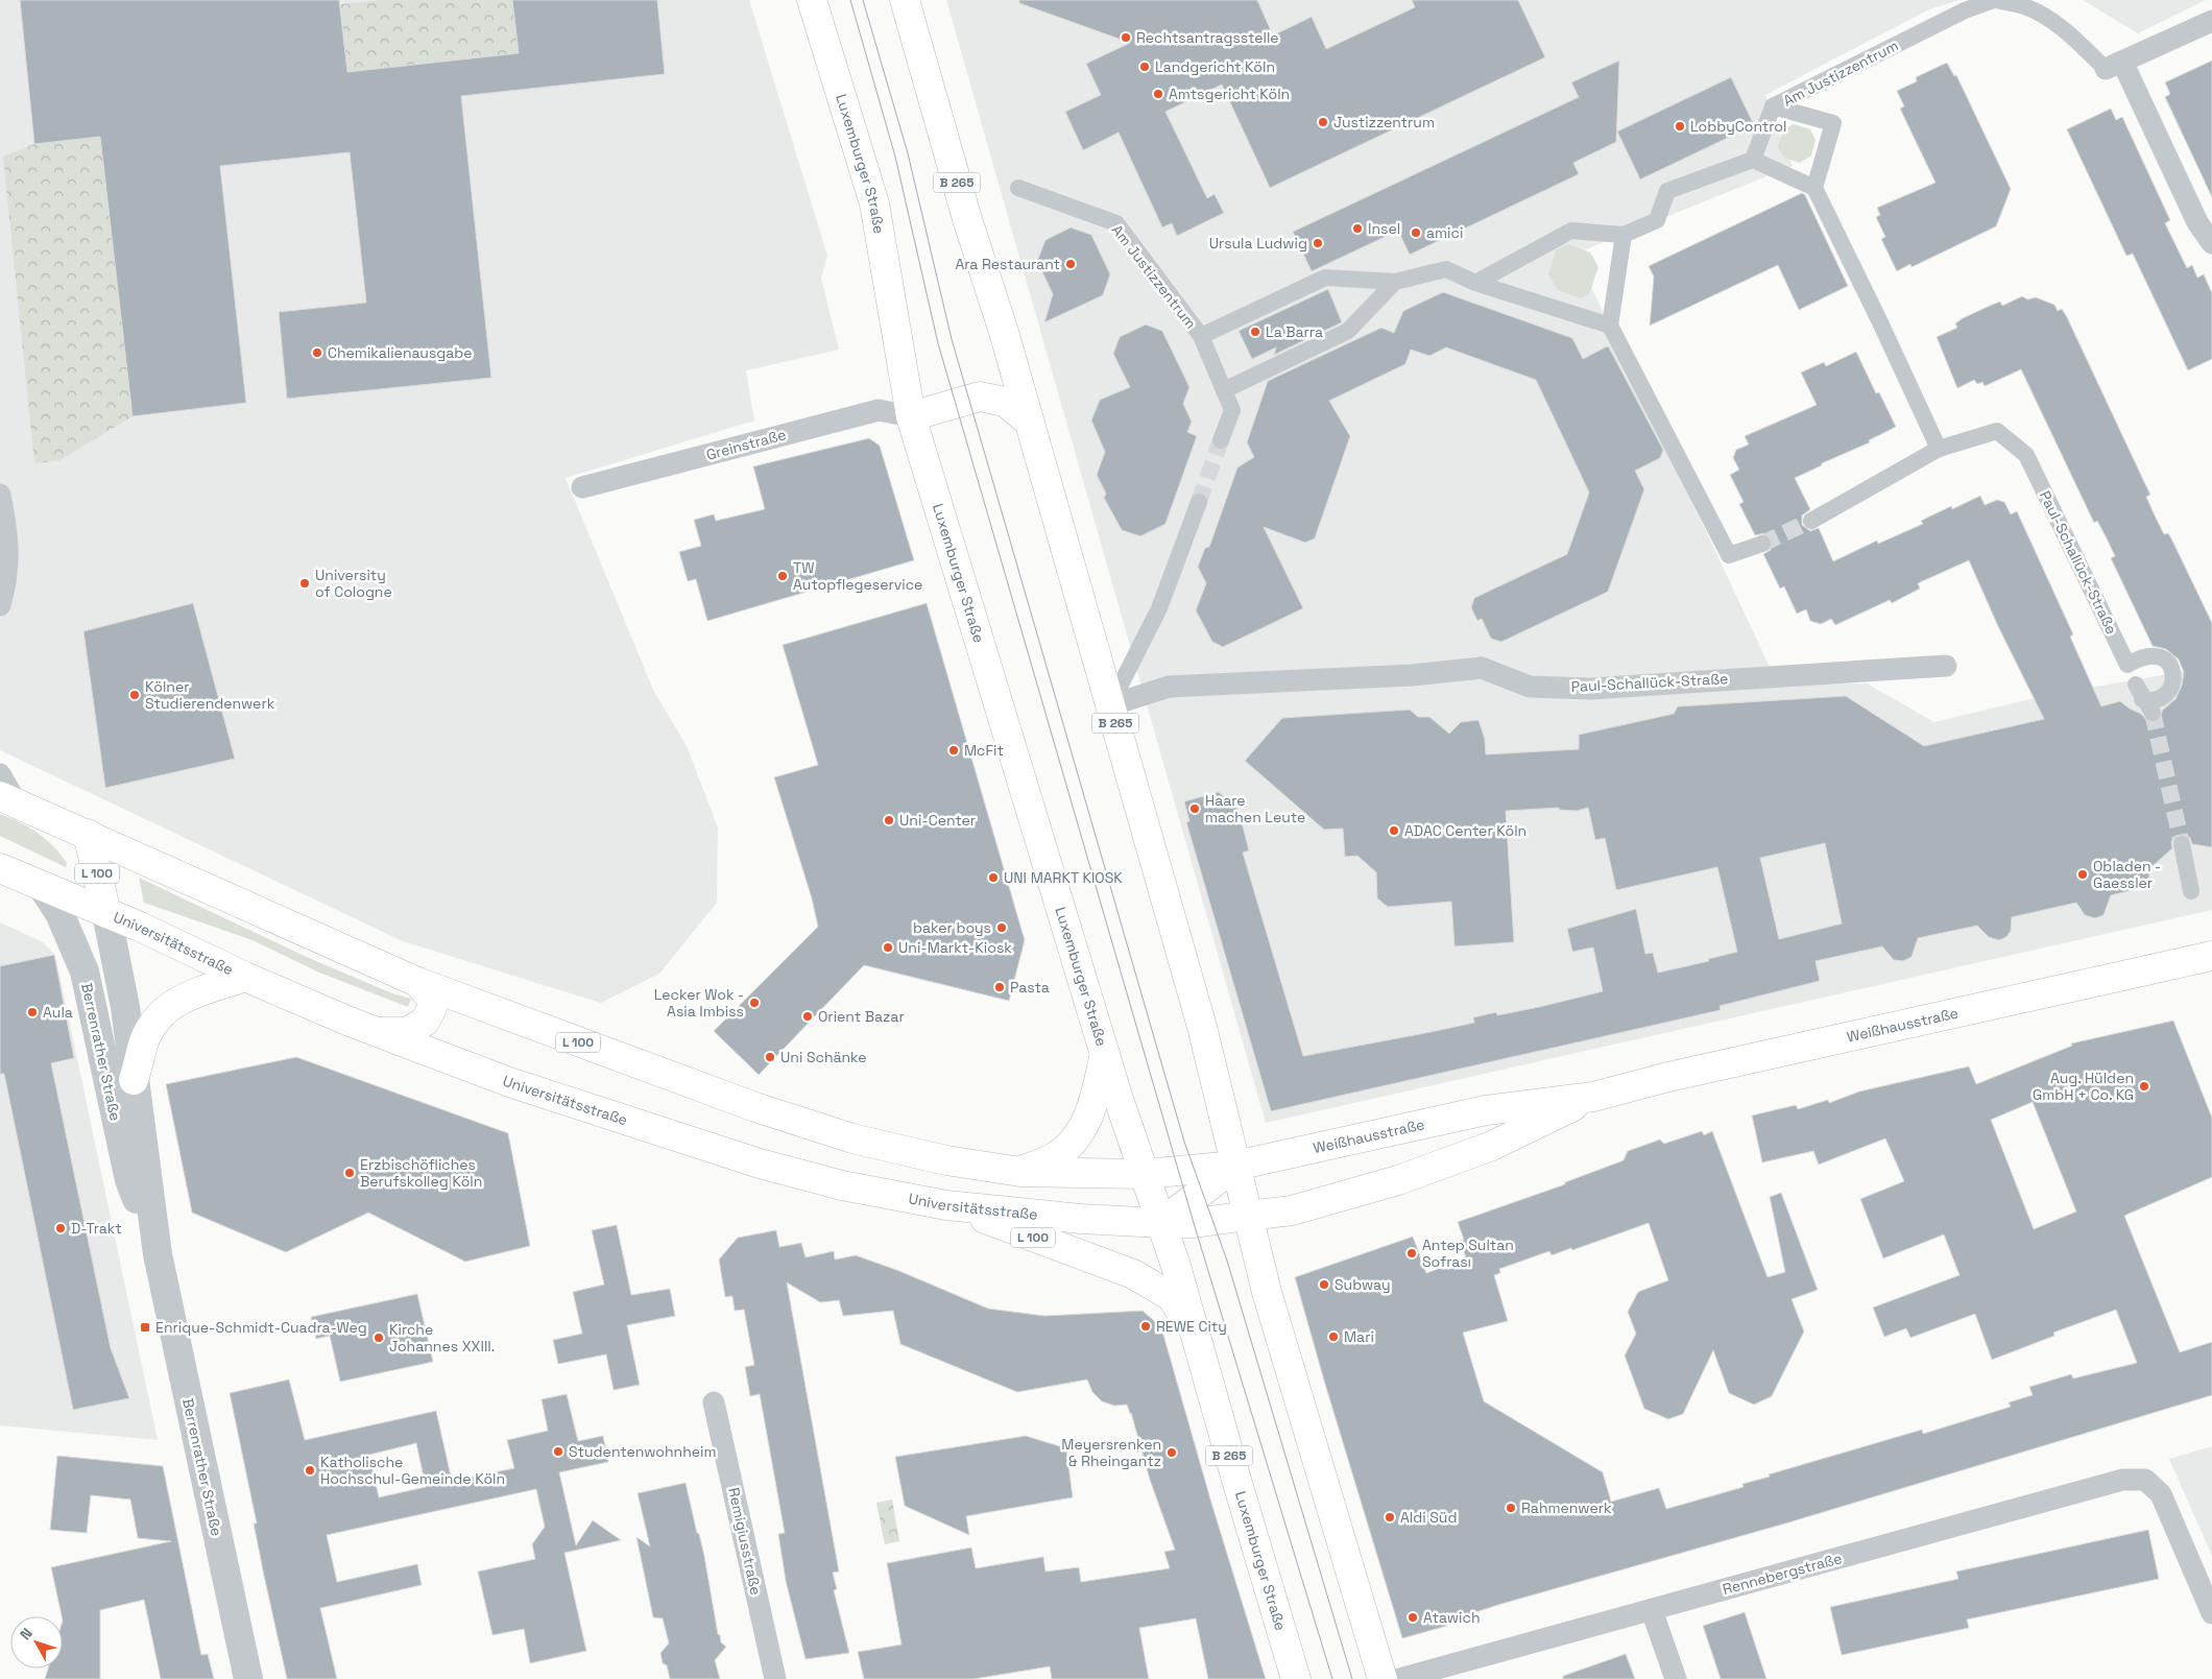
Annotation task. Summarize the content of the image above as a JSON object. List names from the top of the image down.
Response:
{
  "streets": {
    "main road": [
      "Luxemburger Straße",
      "B 265",
      "L 100",
      "Universitätsstraße",
      "Weißhausstraße"
    ],
    "street": [
      "Am Justizzentrum",
      "Greinstraße",
      "Paul-Schallück-Straße",
      "Berrenrather Straße",
      "Remigiusstraße",
      "Rennebergstraße"
    ]
  },
  "crossings": [
    ["Luxemburger Straße", "Greinstraße"],
    ["Luxemburger Straße", "L 100"],
    ["Luxemburger Straße", "Universitätsstraße"],
    ["Luxemburger Straße", "Weißhausstraße"],
    ["B 265", "Paul-Schallück-Straße"],
    ["B 265", "Weißhausstraße"],
    ["L 100", "Universitätsstraße"],
    ["L 100", "Weißhausstraße"],
    ["L 100", "Berrenrather Straße"],
    ["Universitätsstraße", "Weißhausstraße"],
    ["Universitätsstraße", "Berrenrather Straße"]
  ],
  "places": {
    "other": [
      "Rechtsantragsstelle",
      "Landgericht Köln",
      "Amtsgericht Köln",
      "Justizzentrum",
      "LobbyControl",
      "Insel",
      "amici",
      "Ursula Ludwig",
      "Ara Restaurant",
      "La Barra",
      "Chemikalienausgabe",
      "TW Autopflegeservice",
      "University of Cologne",
      "Kölner Studierendenwerk",
      "McFit",
      "Haare machen Leute",
      "Uni-Center",
      "ADAC Center Köln",
      "Obladen - Gaessler",
      "UNI MARKT KIOSK",
      "baker boys",
      "Uni-Markt-Kiosk",
      "Pasta",
      "Lecker Wok - Asia Imbiss",
      "Aula",
      "Orient Bazar",
      "Uni Schänke",
      "Aug. Hülden GmbH + Co. KG",
      "Erzbischöfliches Berufskolleg Köln",
      "D-Trakt",
      "Antep Sultan Sofrası",
      "Subway",
      "REWE City",
      "Mari",
      "Kirche Johannes XXIII.",
      "Studentenwohnheim",
      "Meyersrenken & Rheingantz",
      "Katholische Hochschul-Gemeinde Köln",
      "Rahmenwerk",
      "Aldi Süd",
      "Atawich"
    ],
    "transit": ["Enrique-Schmidt-Cuadra-Weg"]
  },
  "north": "top left"
}
